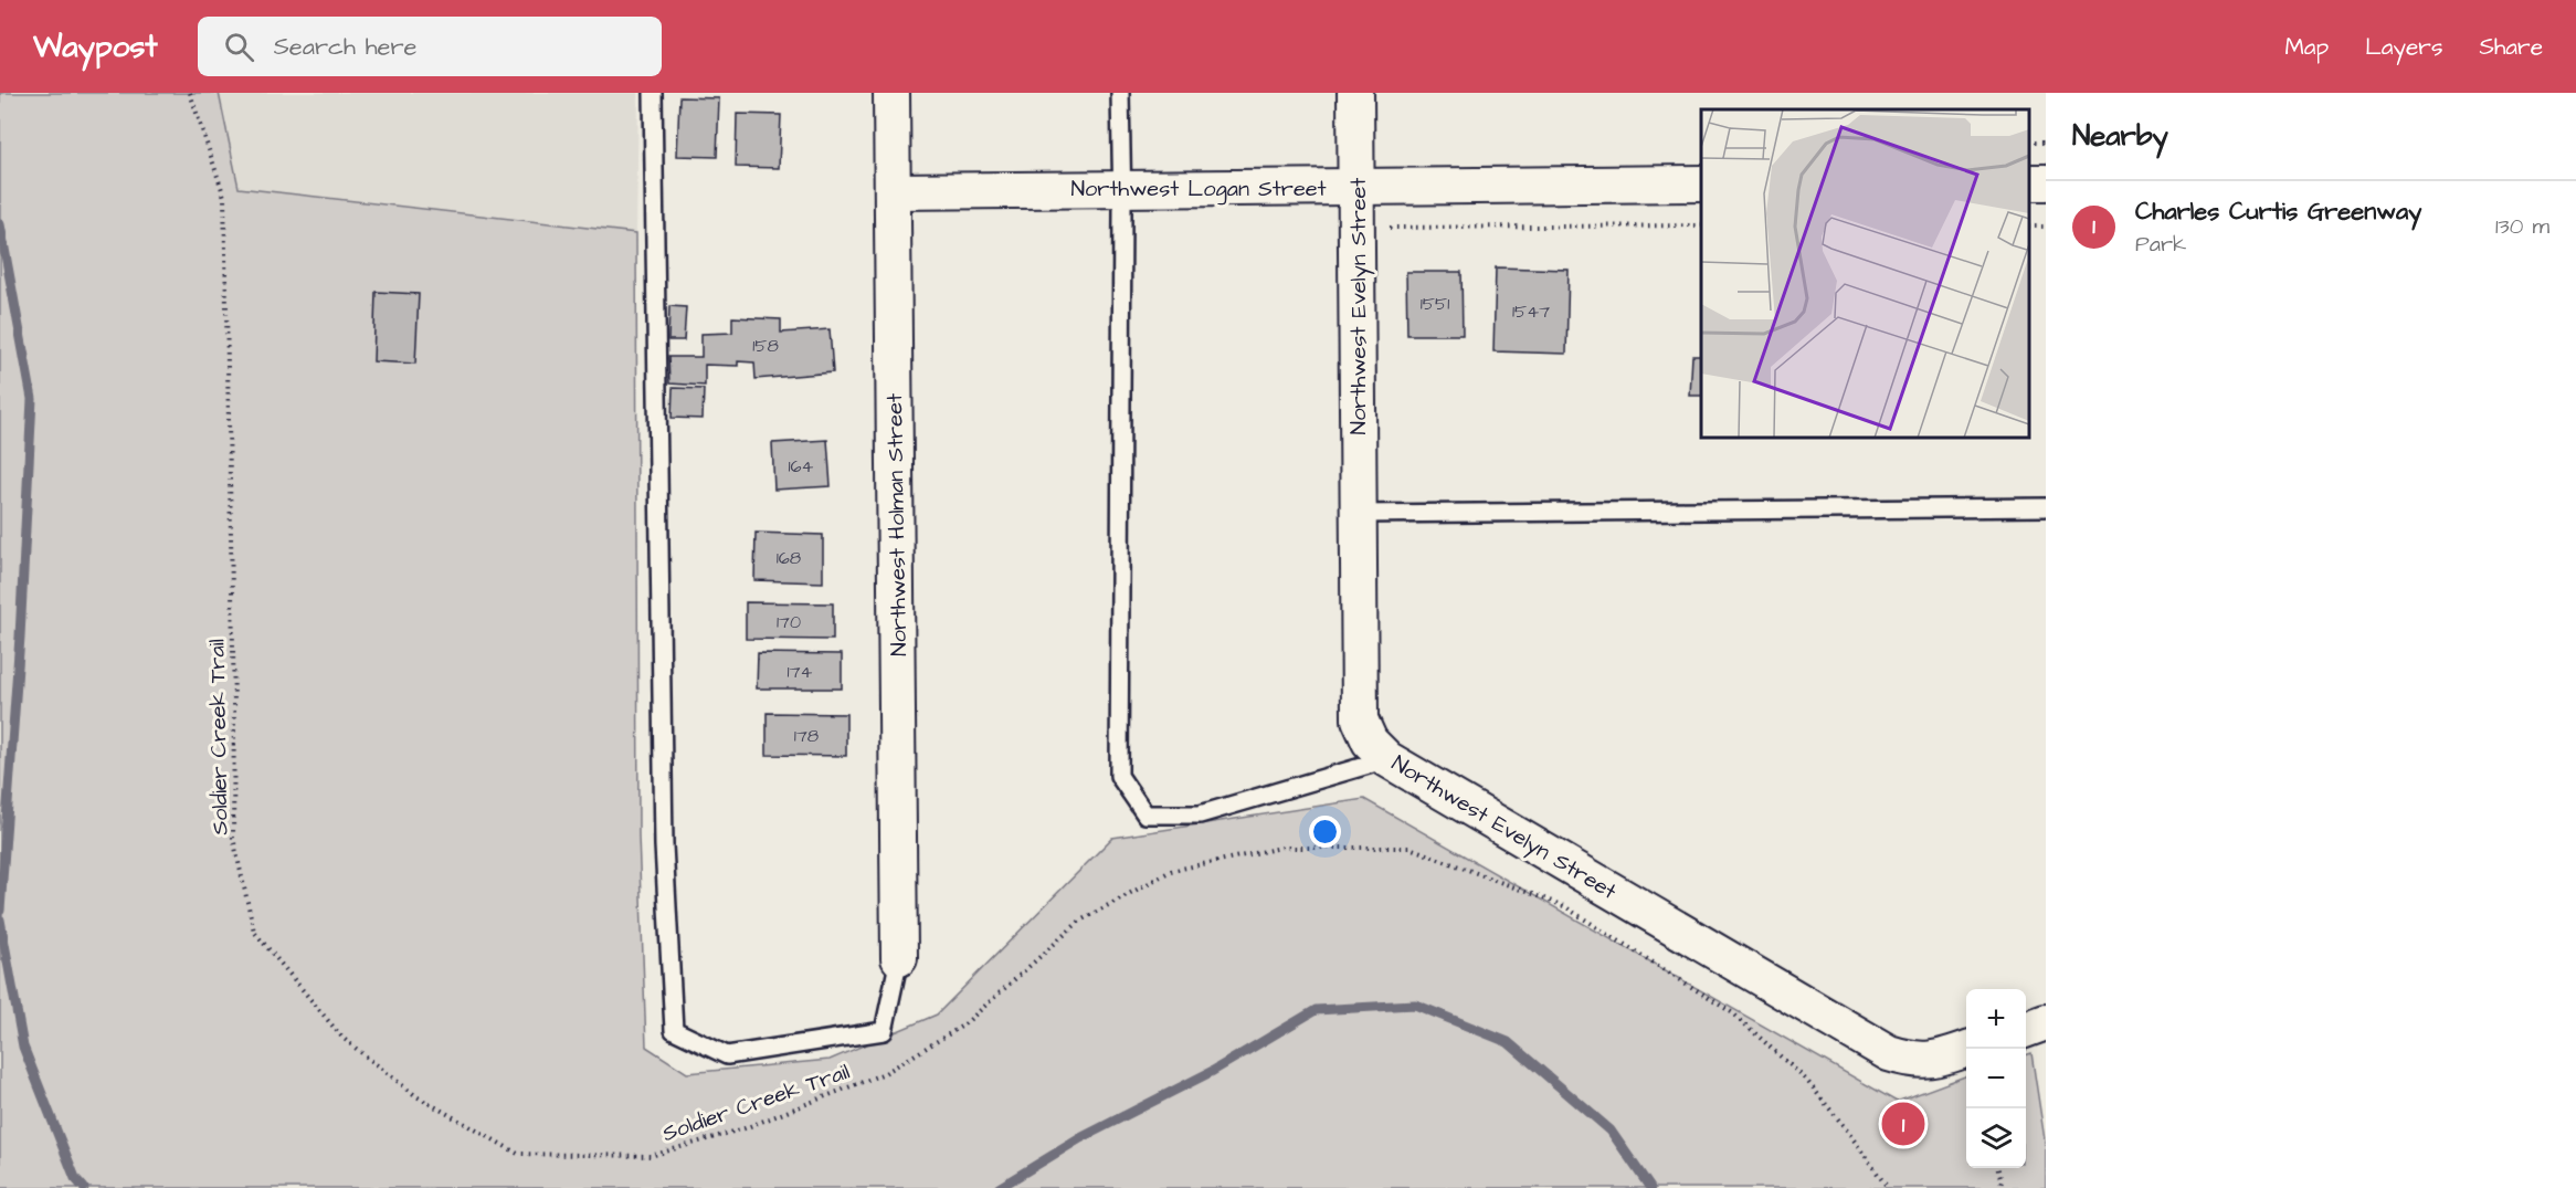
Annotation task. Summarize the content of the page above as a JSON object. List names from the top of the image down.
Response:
{
  "streets": {
    "street": ["Northwest Logan Street", "Northwest Evelyn Street", "Northwest Holman Street"],
    "path": ["Soldier Creek Trail"]
  },
  "crossings": [
    ["Northwest Logan Street", "Northwest Evelyn Street"],
    ["Northwest Logan Street", "Northwest Holman Street"]
  ],
  "house_numbers": [
    "1551",
    "1547",
    "158",
    "164",
    "168",
    "170",
    "174",
    "178"
  ],
  "page": {
    "header": "Waypost",
    "search": "Search here",
    "nav": ["Map", "Layers", "Share"],
    "heading": "Nearby",
    "list": [
      {
        "mark": "1",
        "name": "Charles Curtis Greenway",
        "note": "Park",
        "value": "130 m"
      }
    ],
    "map_buttons": ["+", "−"],
    "pins": "1"
  }
}
